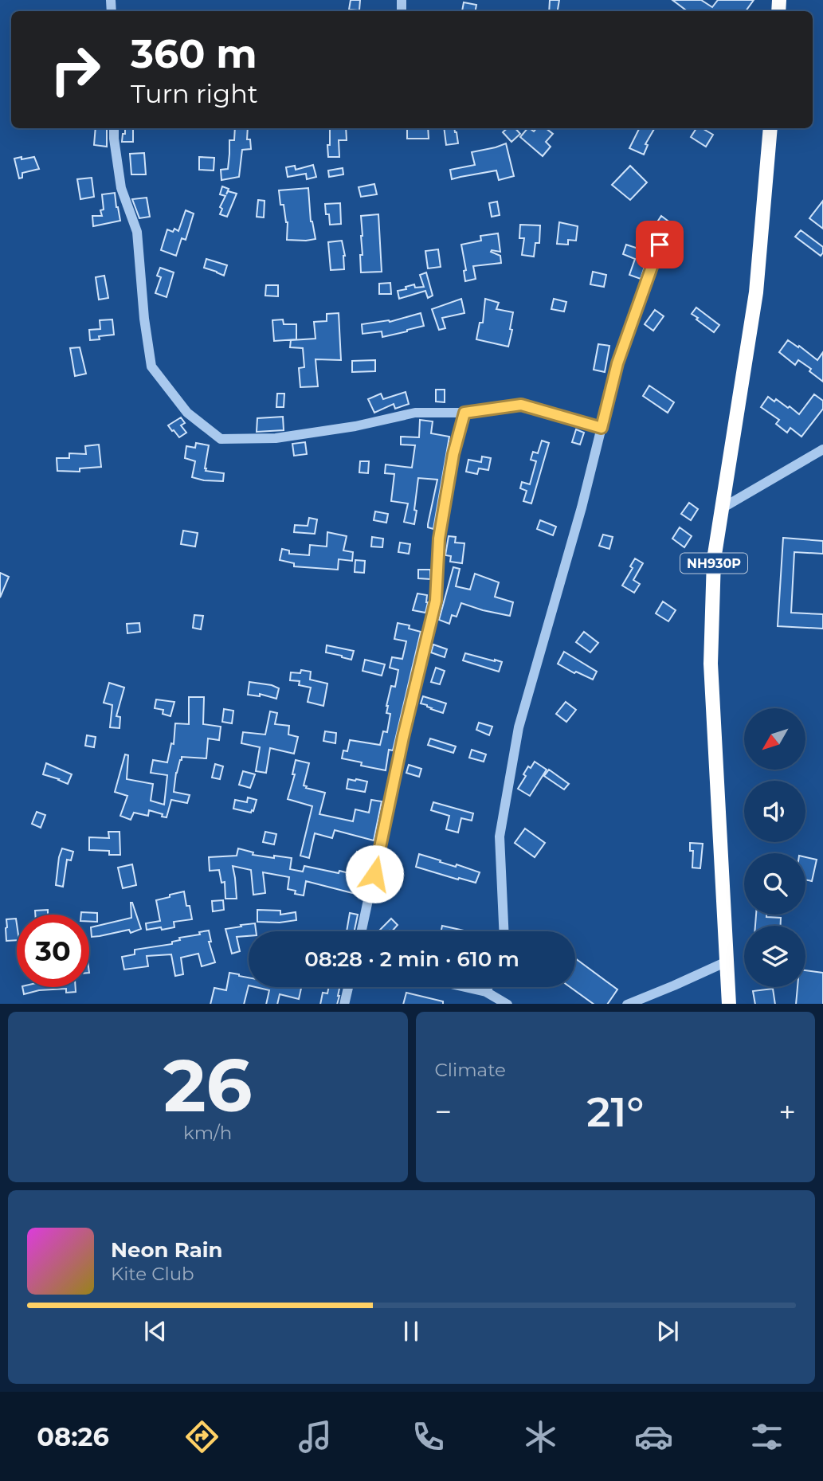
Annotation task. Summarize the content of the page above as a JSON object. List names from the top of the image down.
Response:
{
  "streets": {
    "highway": ["NH930P"]
  },
  "north": "bottom left",
  "page": {
    "turn": ["360 m", "Turn right"],
    "limit": "30",
    "trip": "08:28 · 2 min · 610 m",
    "tile": [
      ["26", "km/h"],
      "Climate"
    ],
    "heat": ["−", "21°", "+"],
    "song": ["Neon Rain", "Kite Club"],
    "tabs": "08:26"
  }
}
